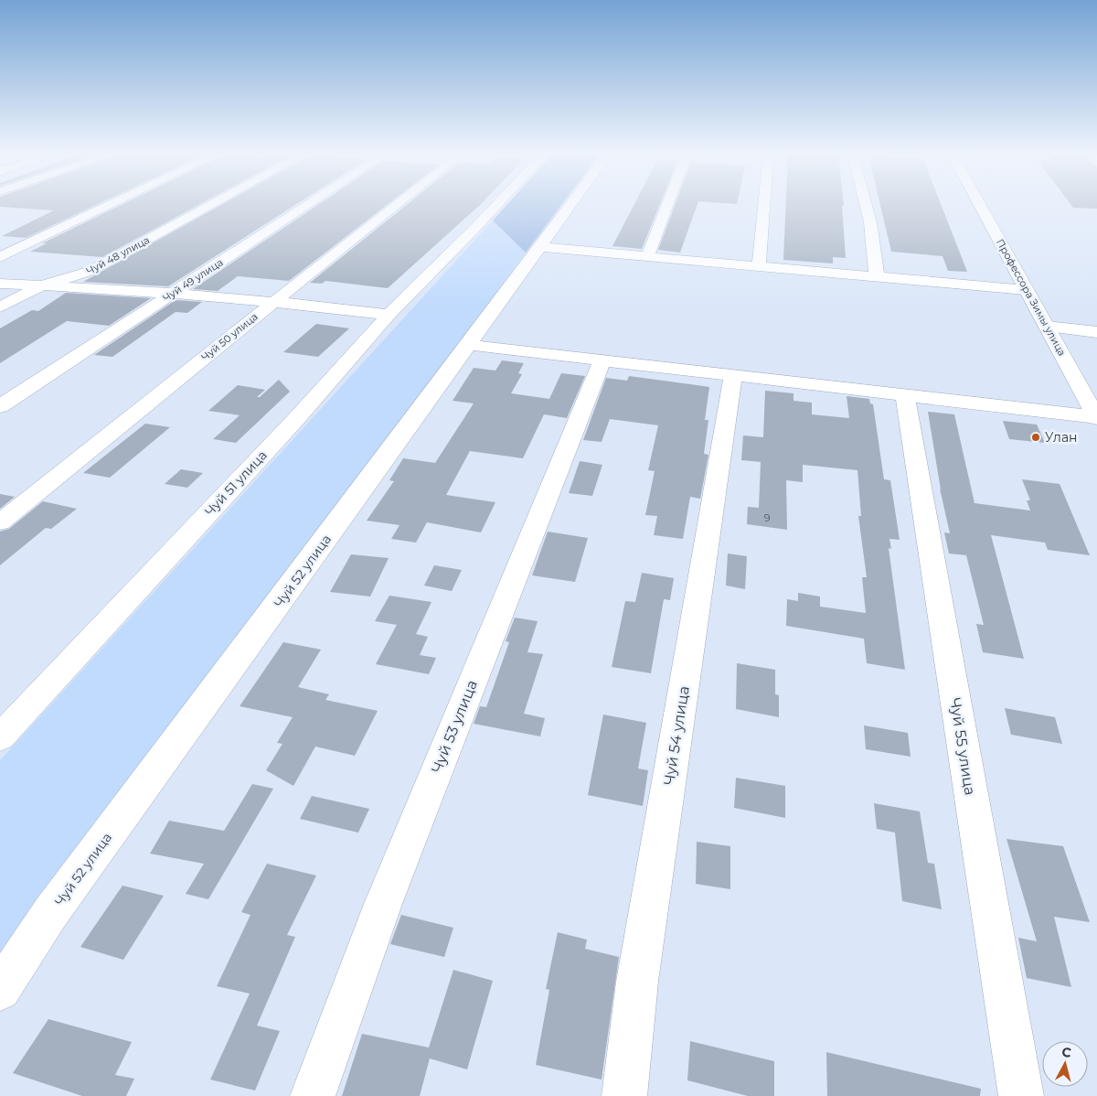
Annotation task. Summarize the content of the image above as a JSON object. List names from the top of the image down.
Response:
{
  "streets": {
    "street": [
      "Чуй 48 улица",
      "Чуй 49 улица",
      "Профессора Зимы улица",
      "Чуй 50 улица",
      "Чуй 51 улица",
      "Чуй 52 улица",
      "Чуй 53 улица",
      "Чуй 54 улица",
      "Чуй 55 улица"
    ]
  },
  "places": ["Улан"],
  "house_numbers": ["9"],
  "north": "top"
}
